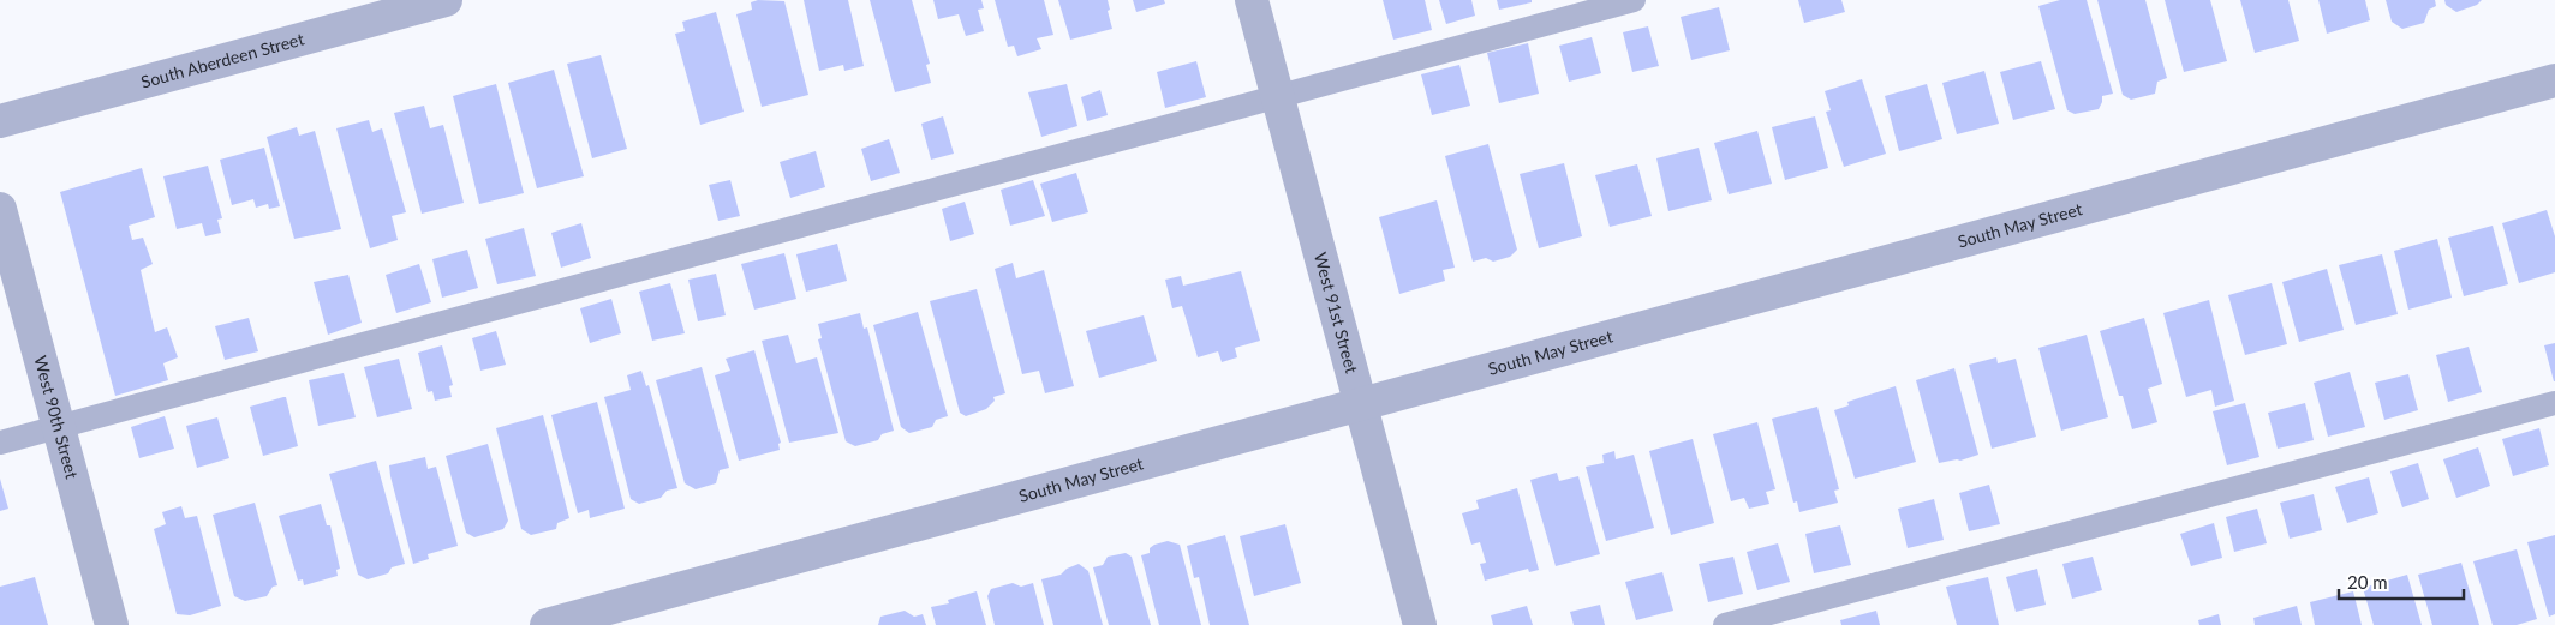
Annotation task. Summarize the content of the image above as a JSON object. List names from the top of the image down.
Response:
{
  "streets": {
    "street": [
      "South Aberdeen Street",
      "South May Street",
      "West 91st Street",
      "West 90th Street"
    ]
  },
  "crossings": [
    ["South May Street", "West 91st Street"]
  ],
  "scale_bar": "20 m"
}
